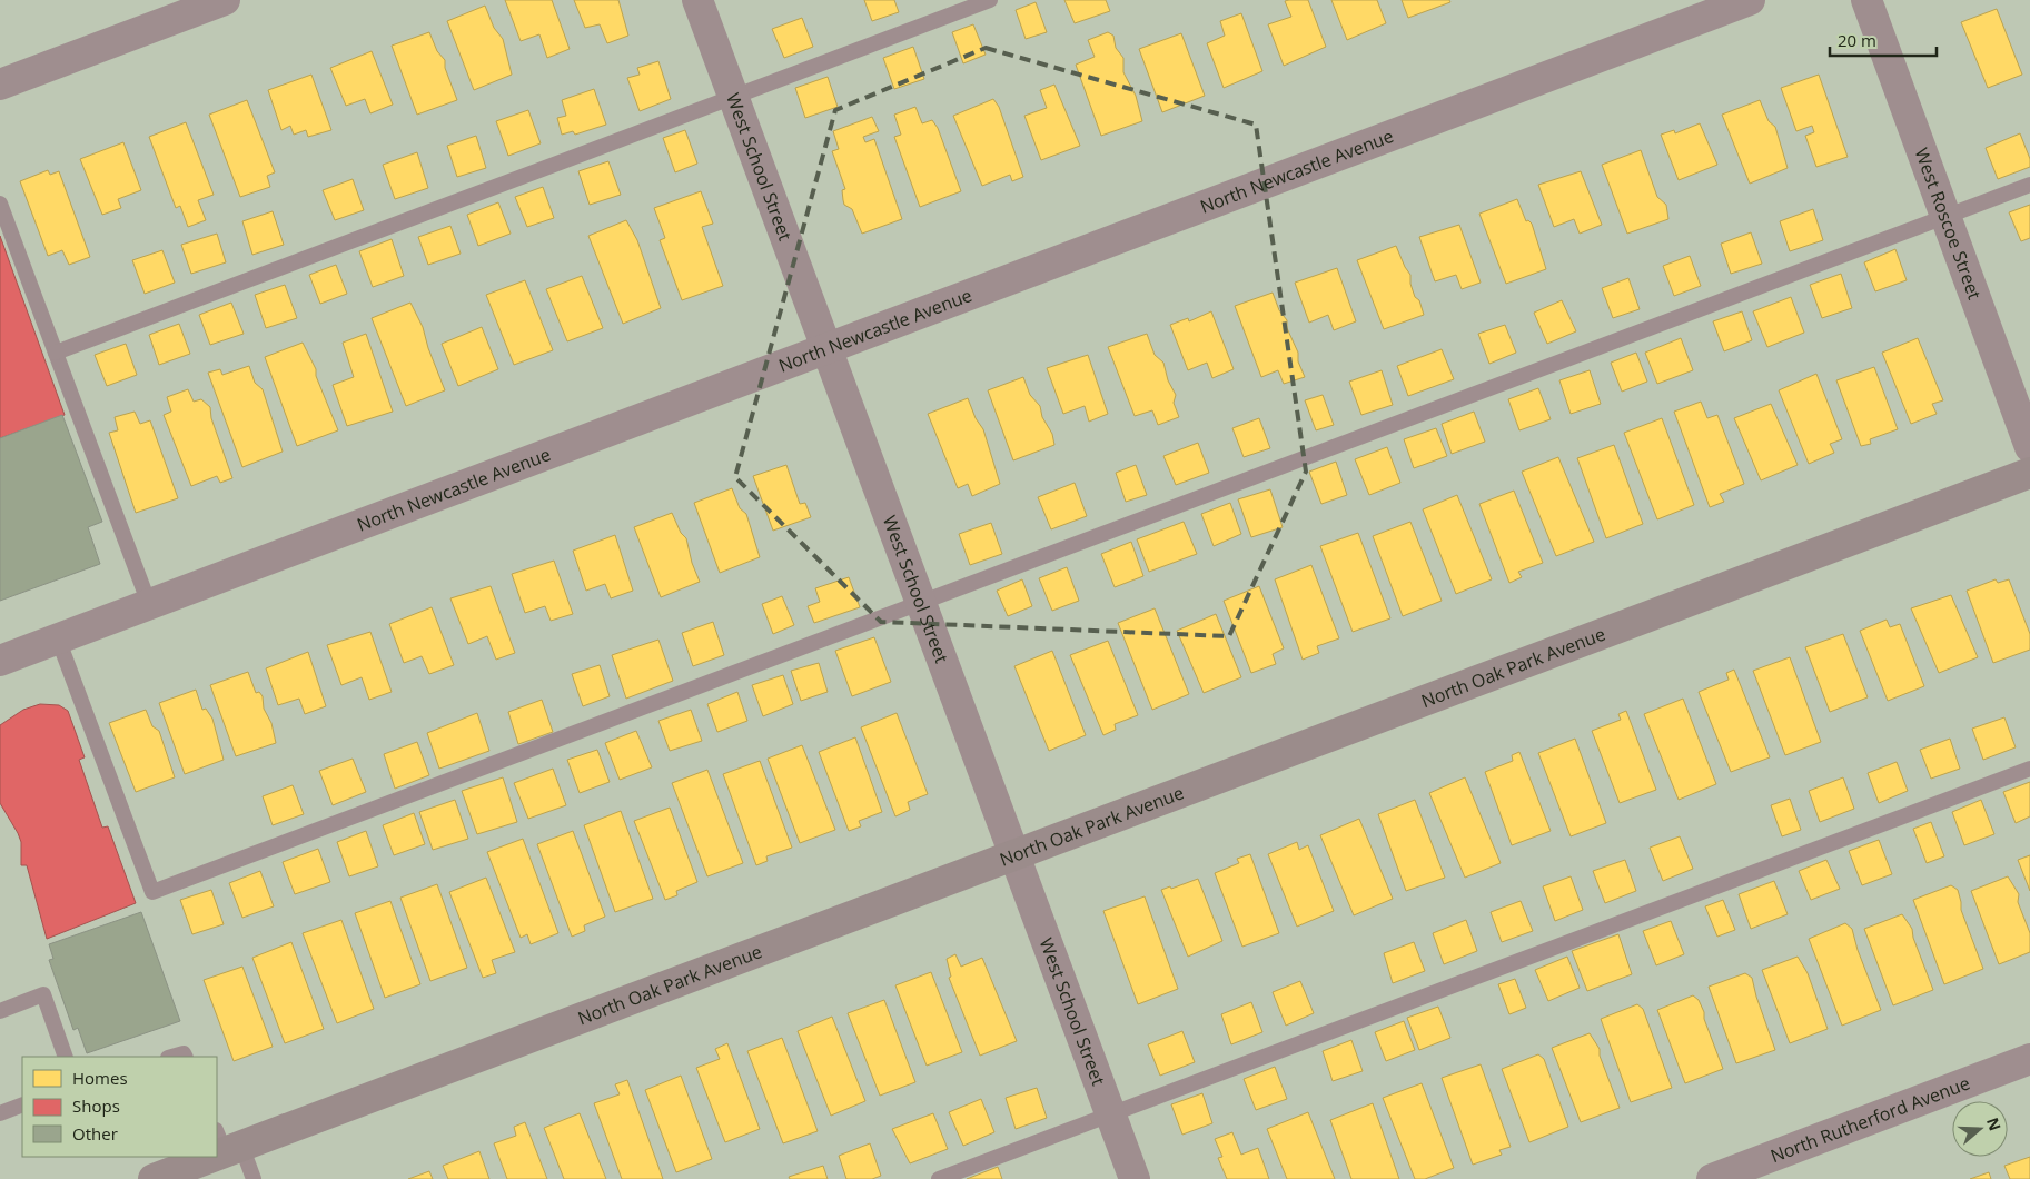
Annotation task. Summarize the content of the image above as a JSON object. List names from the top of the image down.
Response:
{
  "streets": {
    "street": [
      "West School Street",
      "North Newcastle Avenue",
      "West Roscoe Street",
      "North Oak Park Avenue",
      "North Rutherford Avenue"
    ]
  },
  "crossings": [
    ["West School Street", "North Newcastle Avenue"],
    ["West School Street", "North Oak Park Avenue"]
  ],
  "legend": ["Homes", "Shops", "Other"],
  "scale_bar": "20 m",
  "north": "right"
}
